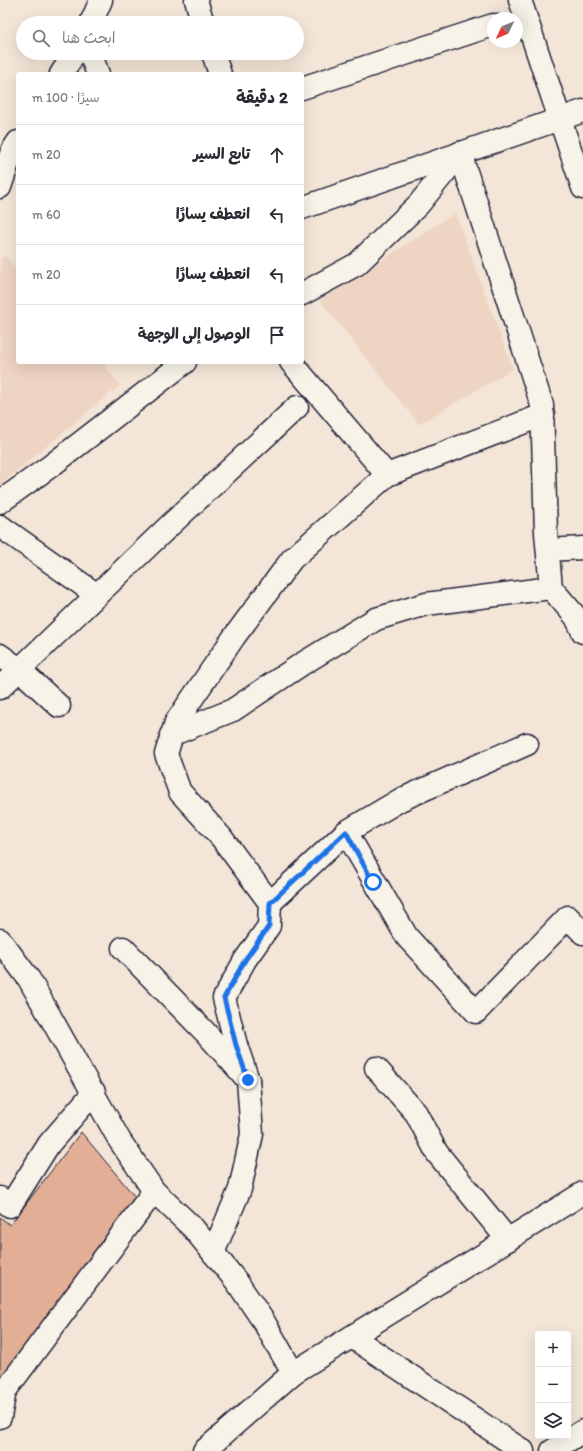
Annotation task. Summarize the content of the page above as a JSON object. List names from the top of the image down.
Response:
{
  "north": "bottom left",
  "page": {
    "search": "ابحث هنا",
    "heading": ["2 دقيقة", "سيرًا · 100 m"],
    "list": [
      ["تابع السير", "20 m"],
      ["انعطف يسارًا", "60 m"],
      ["انعطف يسارًا", "20 m"],
      "الوصول إلى الوجهة"
    ],
    "map_buttons": ["+", "−"]
  }
}
